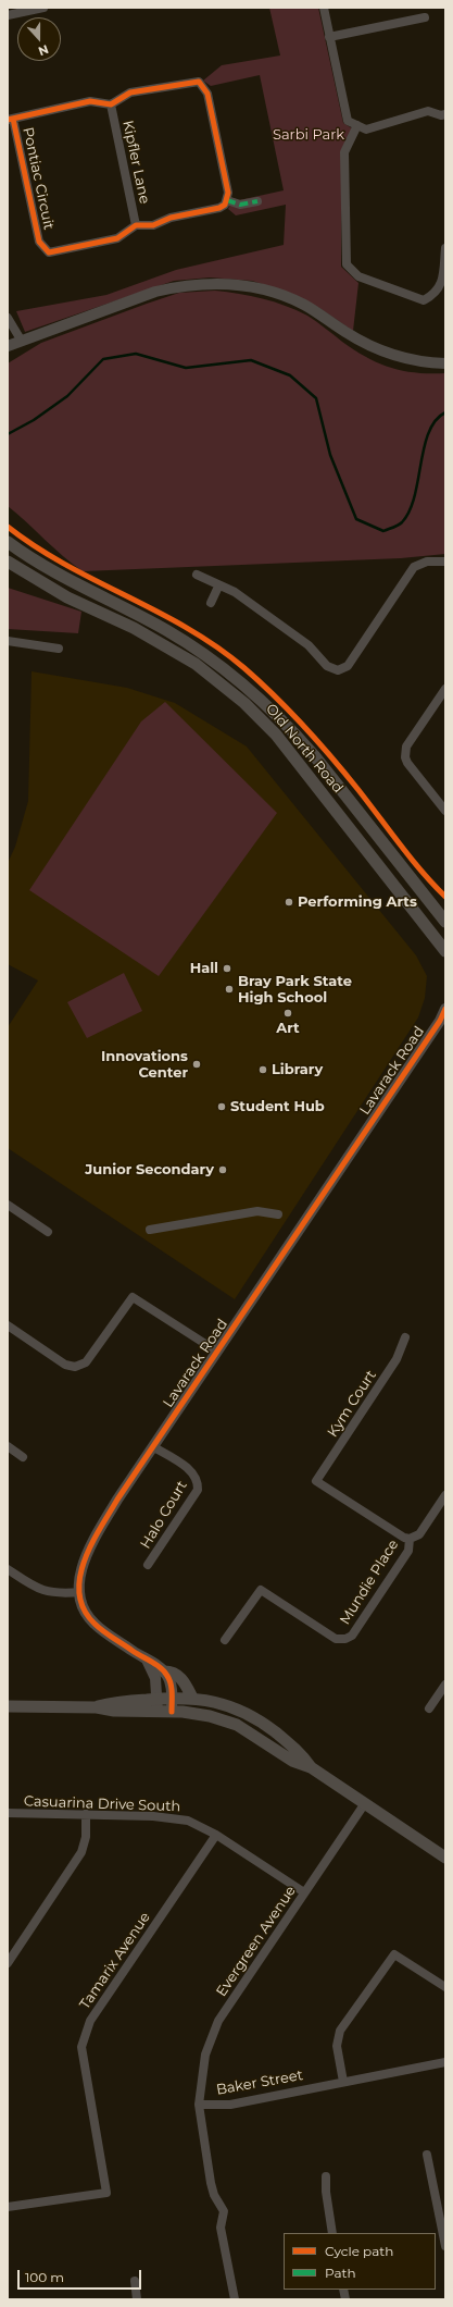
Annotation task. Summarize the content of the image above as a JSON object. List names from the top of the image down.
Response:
{
  "streets": {
    "main road": ["Old North Road"],
    "street": [
      "Kipfler Lane",
      "Pontiac Circuit",
      "Lavarack Road",
      "Kym Court",
      "Halo Court",
      "Mundie Place",
      "Casuarina Drive South",
      "Evergreen Avenue",
      "Tamarix Avenue",
      "Baker Street"
    ]
  },
  "crossings": [
    ["Kipfler Lane", "Pontiac Circuit"],
    ["Lavarack Road", "Halo Court"],
    ["Kym Court", "Mundie Place"],
    ["Casuarina Drive South", "Evergreen Avenue"],
    ["Casuarina Drive South", "Tamarix Avenue"],
    ["Evergreen Avenue", "Baker Street"]
  ],
  "parks": ["Sarbi Park"],
  "places": [
    "Performing Arts",
    "Hall",
    "Bray Park State High School",
    "Art",
    "Innovations Center",
    "Library",
    "Student Hub",
    "Junior Secondary"
  ],
  "legend": ["Cycle path", "Path"],
  "scale_bar": "100 m",
  "north": "bottom"
}
